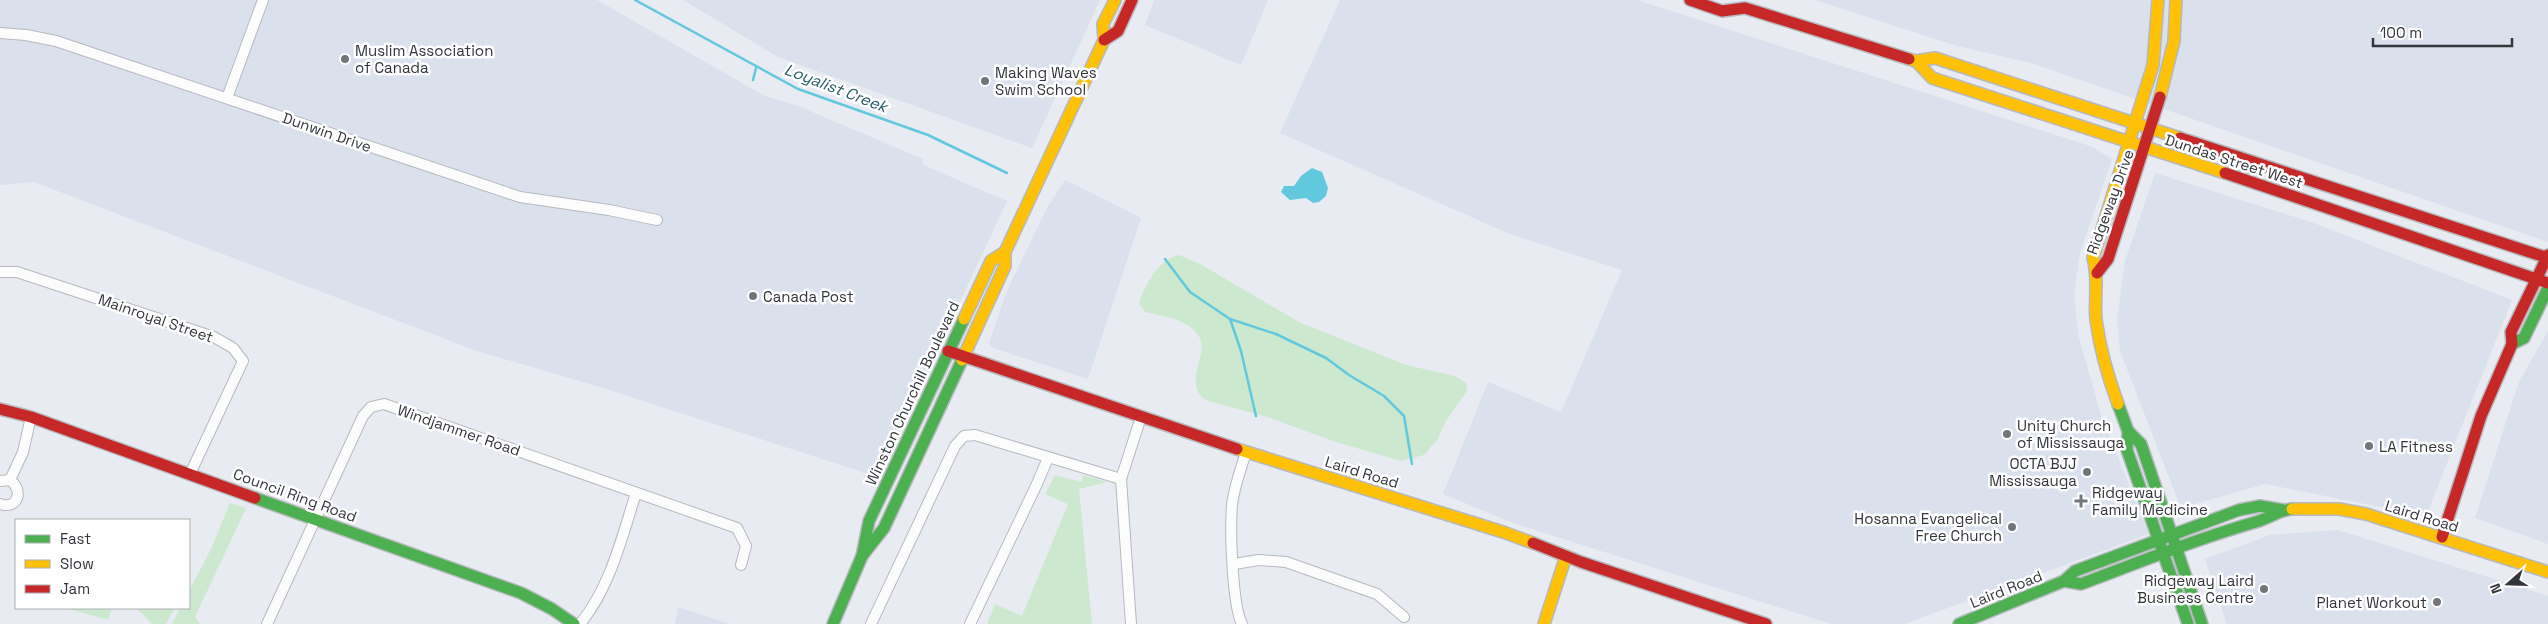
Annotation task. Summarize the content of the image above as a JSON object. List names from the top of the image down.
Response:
{
  "streets": {
    "street": [
      "Dunwin Drive",
      "Dundas Street West",
      "Ridgeway Drive",
      "Mainroyal Street",
      "Winston Churchill Boulevard",
      "Windjammer Road",
      "Laird Road",
      "Council Ring Road"
    ]
  },
  "crossings": [
    ["Dundas Street West", "Ridgeway Drive"],
    ["Ridgeway Drive", "Laird Road"],
    ["Mainroyal Street", "Council Ring Road"],
    ["Winston Churchill Boulevard", "Laird Road"],
    ["Windjammer Road", "Council Ring Road"]
  ],
  "water": ["Loyalist Creek"],
  "places": {
    "other": [
      "Muslim Association of Canada",
      "Making Waves Swim School",
      "Canada Post",
      "Unity Church of Mississauga",
      "LA Fitness",
      "OCTA BJJ Mississauga",
      "Hosanna Evangelical Free Church",
      "Ridgeway Laird Business Centre",
      "Planet Workout"
    ],
    "health": ["Ridgeway Family Medicine"]
  },
  "legend": ["Fast", "Slow", "Jam"],
  "scale_bar": "100 m",
  "north": "left"
}
